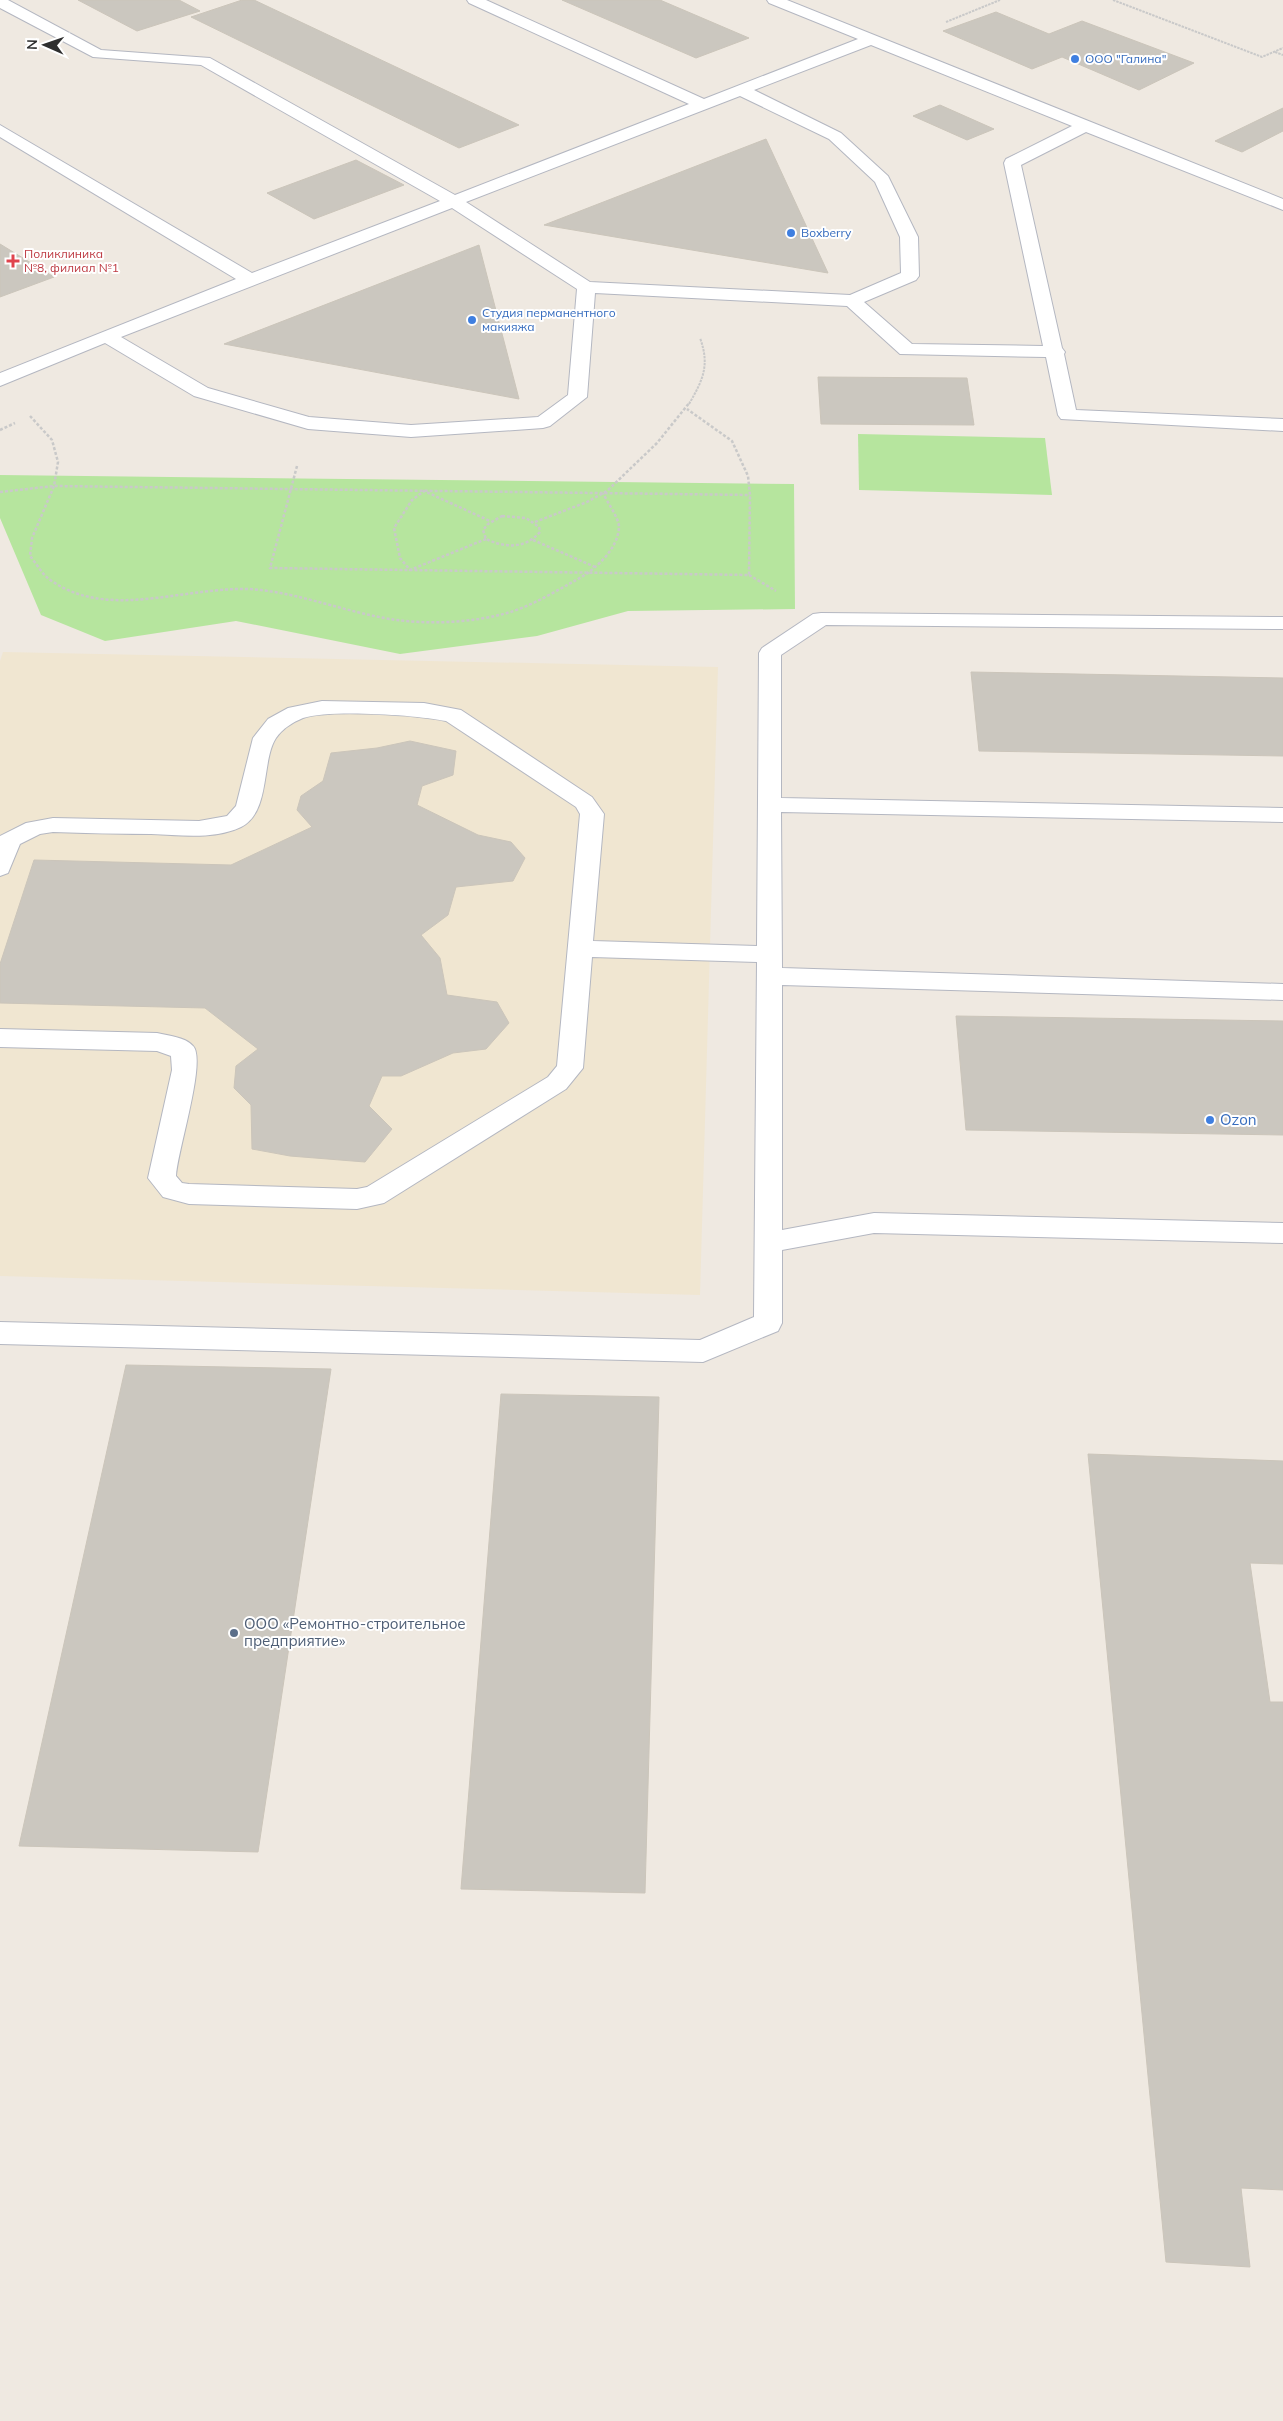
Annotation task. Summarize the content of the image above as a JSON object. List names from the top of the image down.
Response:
{
  "places": {
    "other": [
      "ООО \"Галина\"",
      "Boxberry",
      "Студия перманентного макияжа",
      "Ozon",
      "ООО «Ремонтно-строительное предприятие»"
    ],
    "health": ["Поликлиника №8, филиал №1"]
  },
  "north": "left"
}
